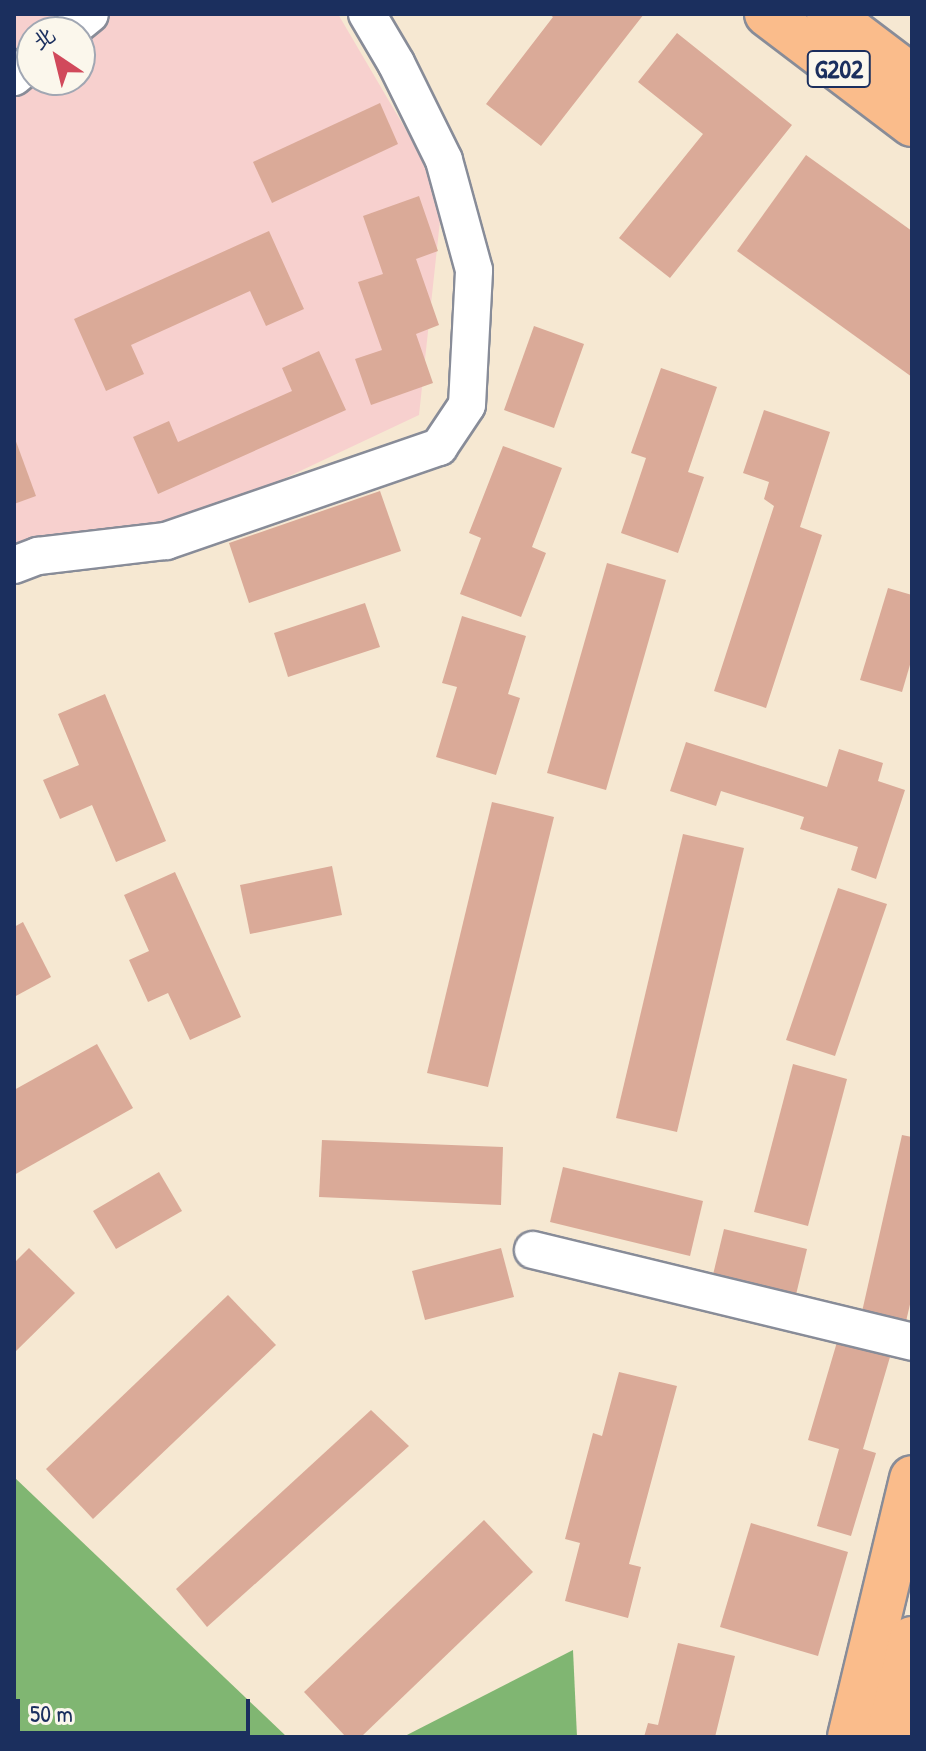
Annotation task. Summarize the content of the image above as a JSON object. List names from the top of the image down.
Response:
{
  "streets": {
    "highway": ["G202"]
  },
  "scale_bar": "50 m",
  "north": "top left"
}
